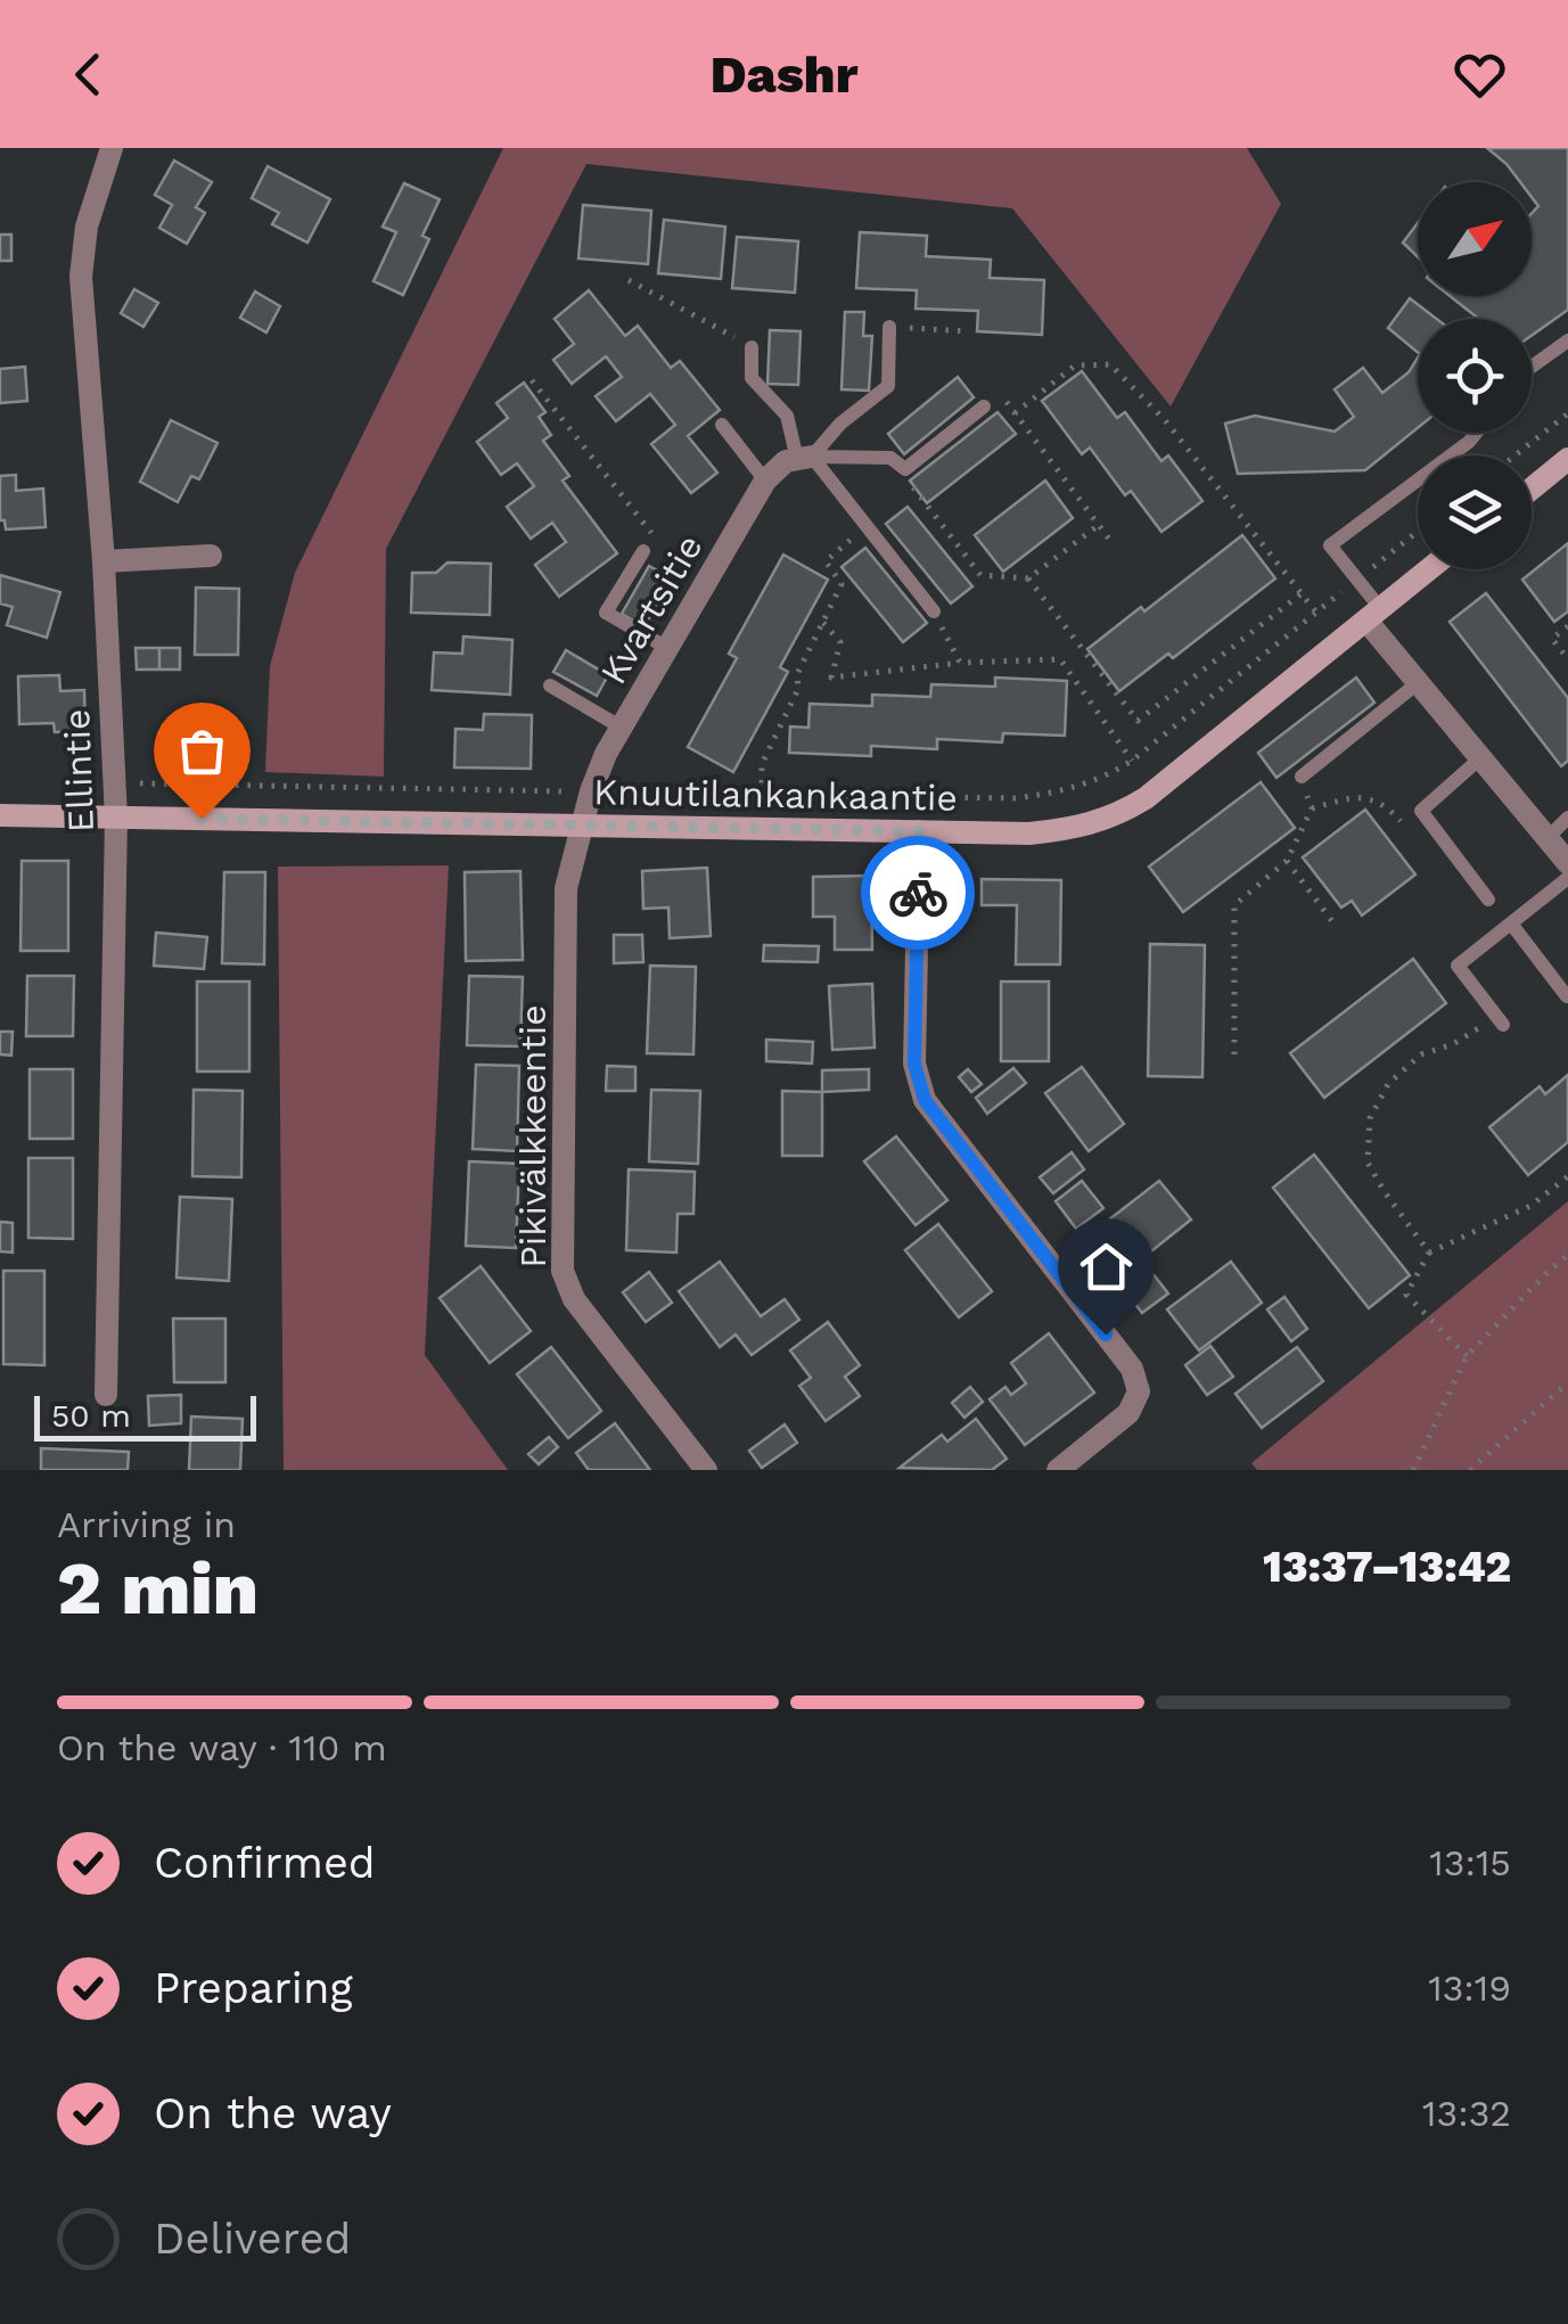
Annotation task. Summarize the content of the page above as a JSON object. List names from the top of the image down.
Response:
{
  "streets": {
    "street": [
      "Kvartsitie",
      "Ellintie",
      "Knuutilankankaantie",
      "Pikivälkkeentie"
    ]
  },
  "crossings": [
    ["Kvartsitie", "Knuutilankankaantie"],
    ["Kvartsitie", "Pikivälkkeentie"],
    ["Ellintie", "Knuutilankankaantie"],
    ["Knuutilankankaantie", "Pikivälkkeentie"]
  ],
  "scale_bar": "50 m",
  "north": "top right",
  "page": {
    "header": "Dashr",
    "scale": "50 m",
    "heading": ["2 min", "Arriving in", "13:37–13:42"],
    "bar": "On the way · 110 m",
    "list": [
      ["Confirmed", "13:15"],
      ["Preparing", "13:19"],
      ["On the way", "13:32"],
      "Delivered"
    ]
  }
}
